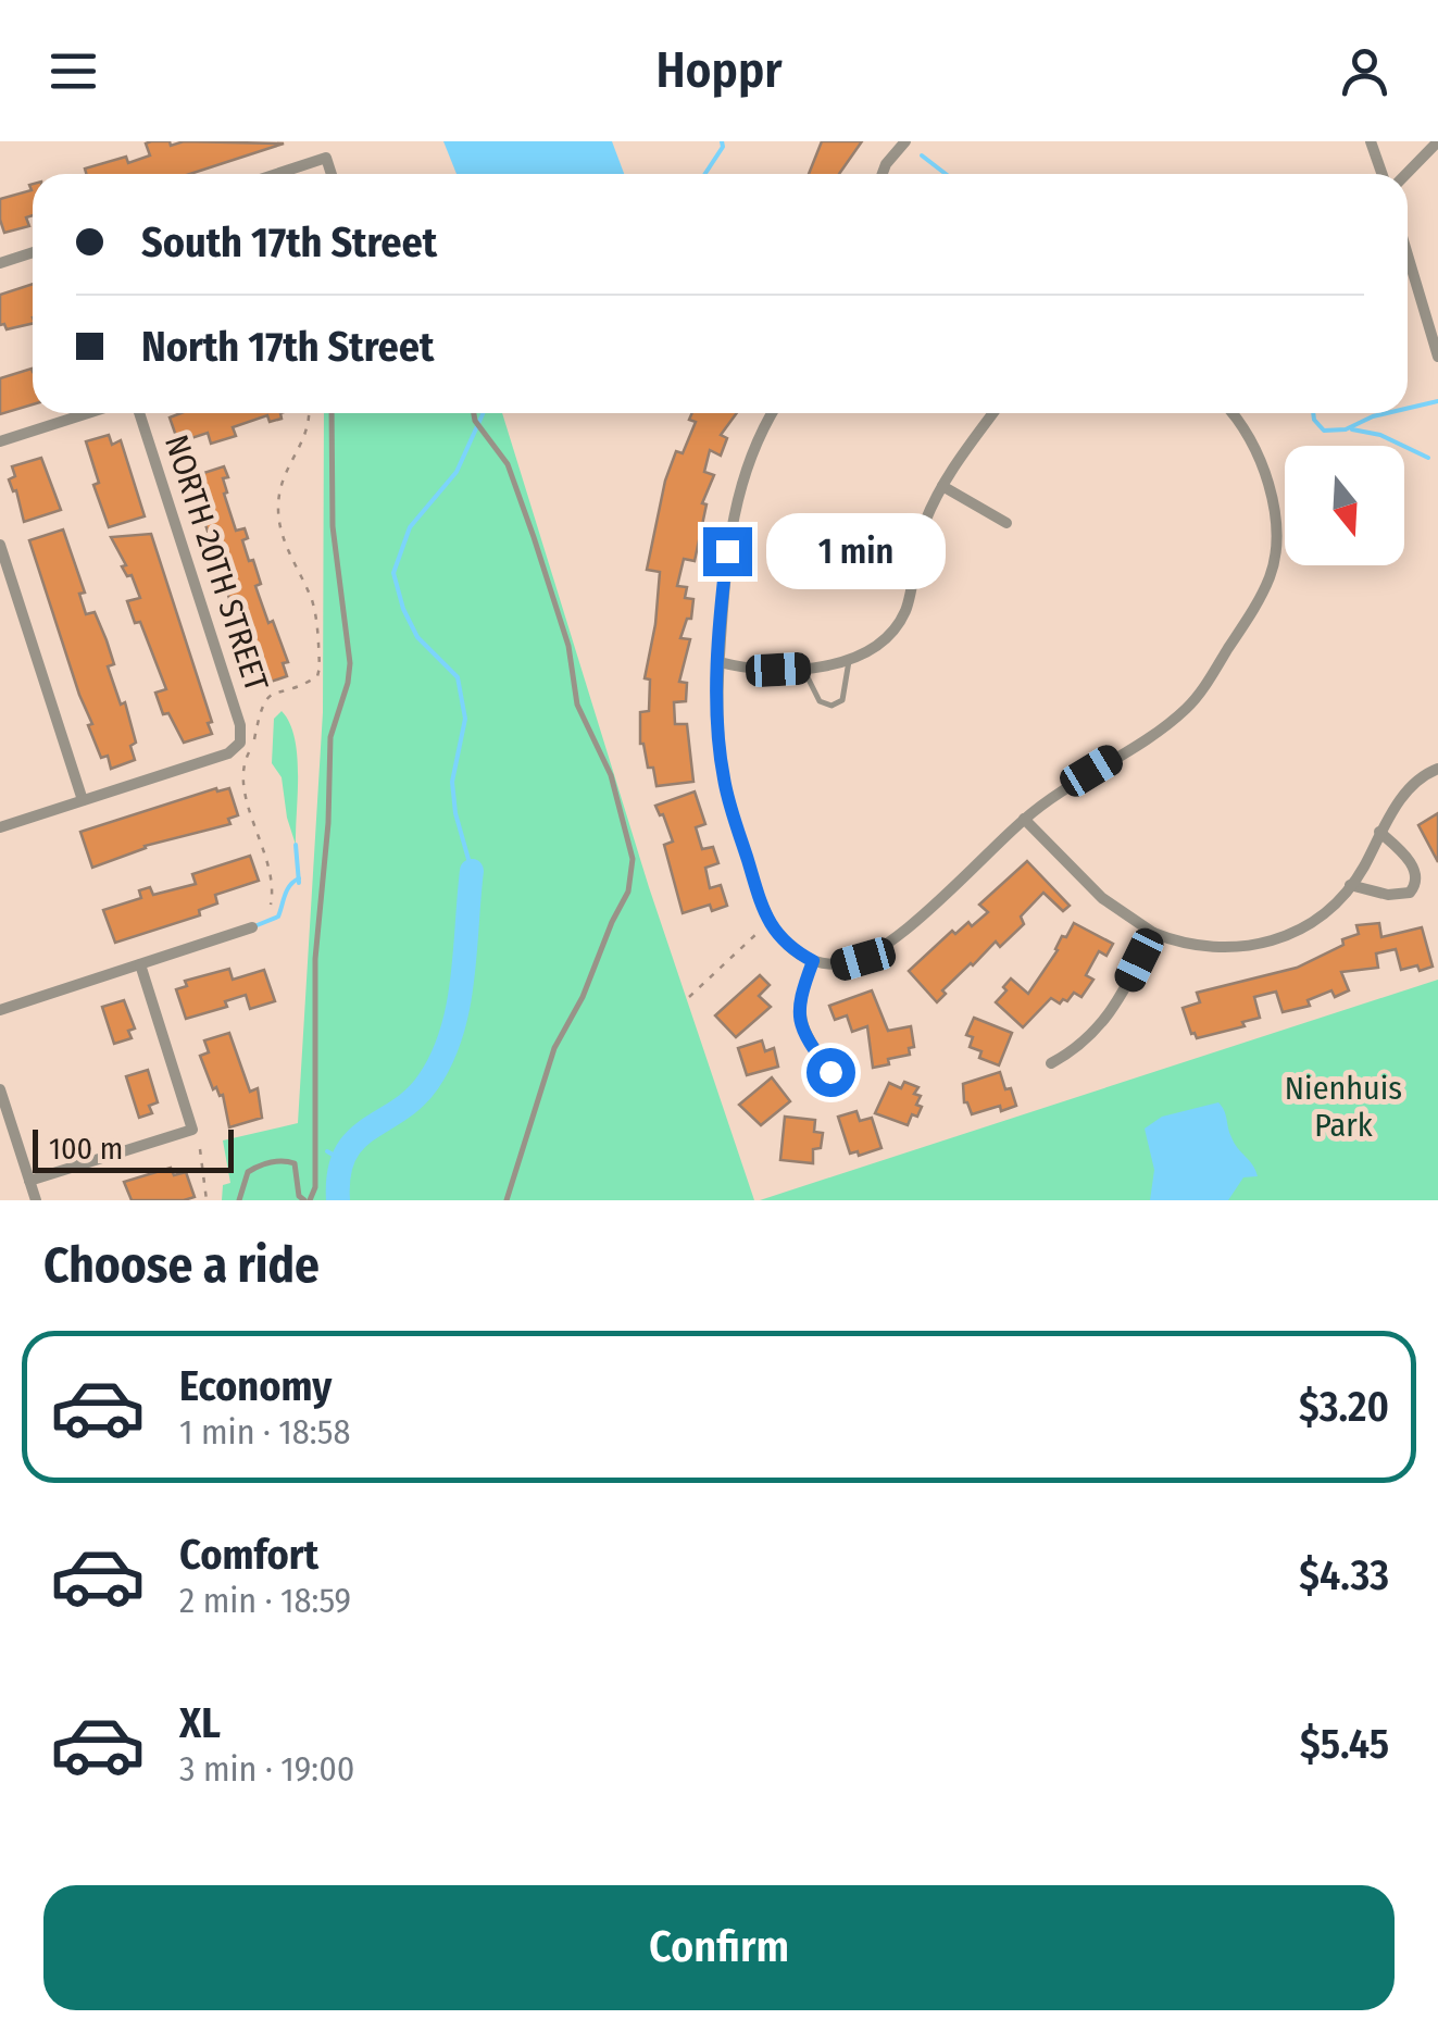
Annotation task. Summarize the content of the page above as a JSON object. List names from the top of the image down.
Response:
{
  "streets": {
    "street": ["NORTH 20TH STREET"]
  },
  "parks": ["Nienhuis Park"],
  "scale_bar": "100 m",
  "north": "bottom",
  "page": {
    "header": "Hoppr",
    "banner": ["South 17th Street", "North 17th Street"],
    "bubble": "1 min",
    "scale": "100 m",
    "heading": "Choose a ride",
    "list": [
      {
        "name": "Economy",
        "note": "1 min · 18:58",
        "value": "$3.20"
      },
      {
        "name": "Comfort",
        "note": "2 min · 18:59",
        "value": "$4.33"
      },
      {
        "name": "XL",
        "note": "3 min · 19:00",
        "value": "$5.45"
      }
    ],
    "buttons": "Confirm"
  }
}
